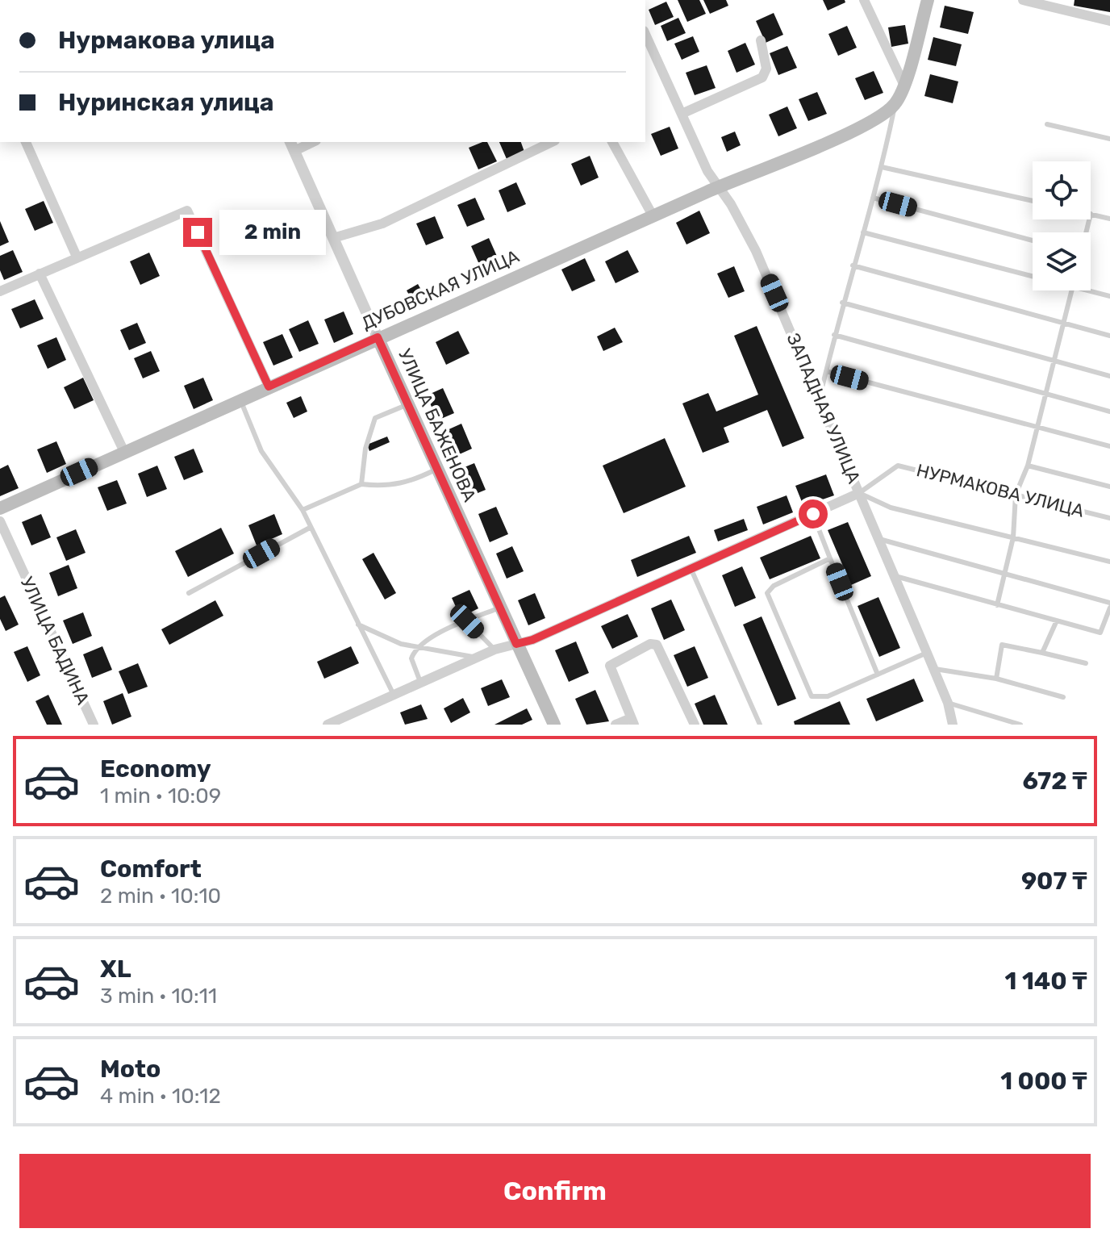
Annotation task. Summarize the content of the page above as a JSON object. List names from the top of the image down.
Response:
{
  "streets": {
    "main road": ["ДУБОВСКАЯ УЛИЦА", "УЛИЦА БАЖЕНОВА"],
    "street": ["ЗАПАДНАЯ УЛИЦА", "НУРМАКОВА УЛИЦА", "УЛИЦА БАДИНА"]
  },
  "crossings": [
    ["ДУБОВСКАЯ УЛИЦА", "ЗАПАДНАЯ УЛИЦА"],
    ["ДУБОВСКАЯ УЛИЦА", "УЛИЦА БАЖЕНОВА"],
    ["ЗАПАДНАЯ УЛИЦА", "НУРМАКОВА УЛИЦА"],
    ["УЛИЦА БАЖЕНОВА", "НУРМАКОВА УЛИЦА"]
  ],
  "page": {
    "banner": ["Нурмакова улица", "Нуринская улица"],
    "bubble": "2 min",
    "list": [
      {
        "name": "Economy",
        "note": "1 min · 10:09",
        "value": "672 ₸"
      },
      {
        "name": "Comfort",
        "note": "2 min · 10:10",
        "value": "907 ₸"
      },
      {
        "name": "XL",
        "note": "3 min · 10:11",
        "value": "1 140 ₸"
      },
      {
        "name": "Moto",
        "note": "4 min · 10:12",
        "value": "1 000 ₸"
      }
    ],
    "buttons": "Confirm"
  }
}
